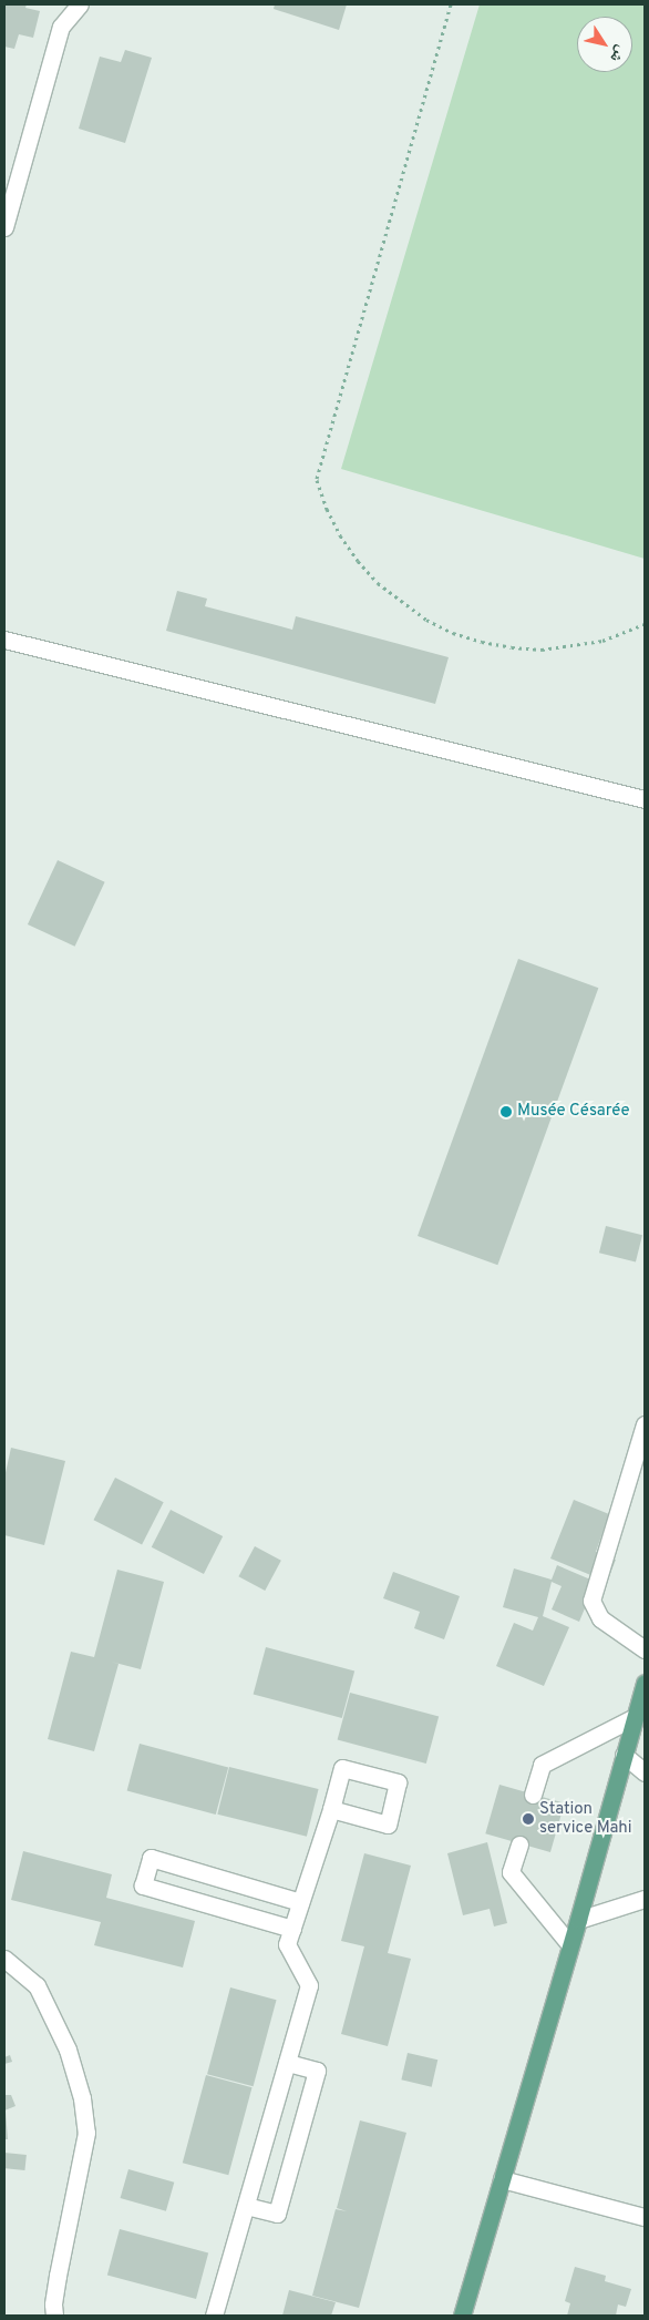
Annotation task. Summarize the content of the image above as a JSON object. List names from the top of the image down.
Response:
{
  "places": ["Musée Césarée", "Station service Mahi"],
  "north": "bottom right"
}
